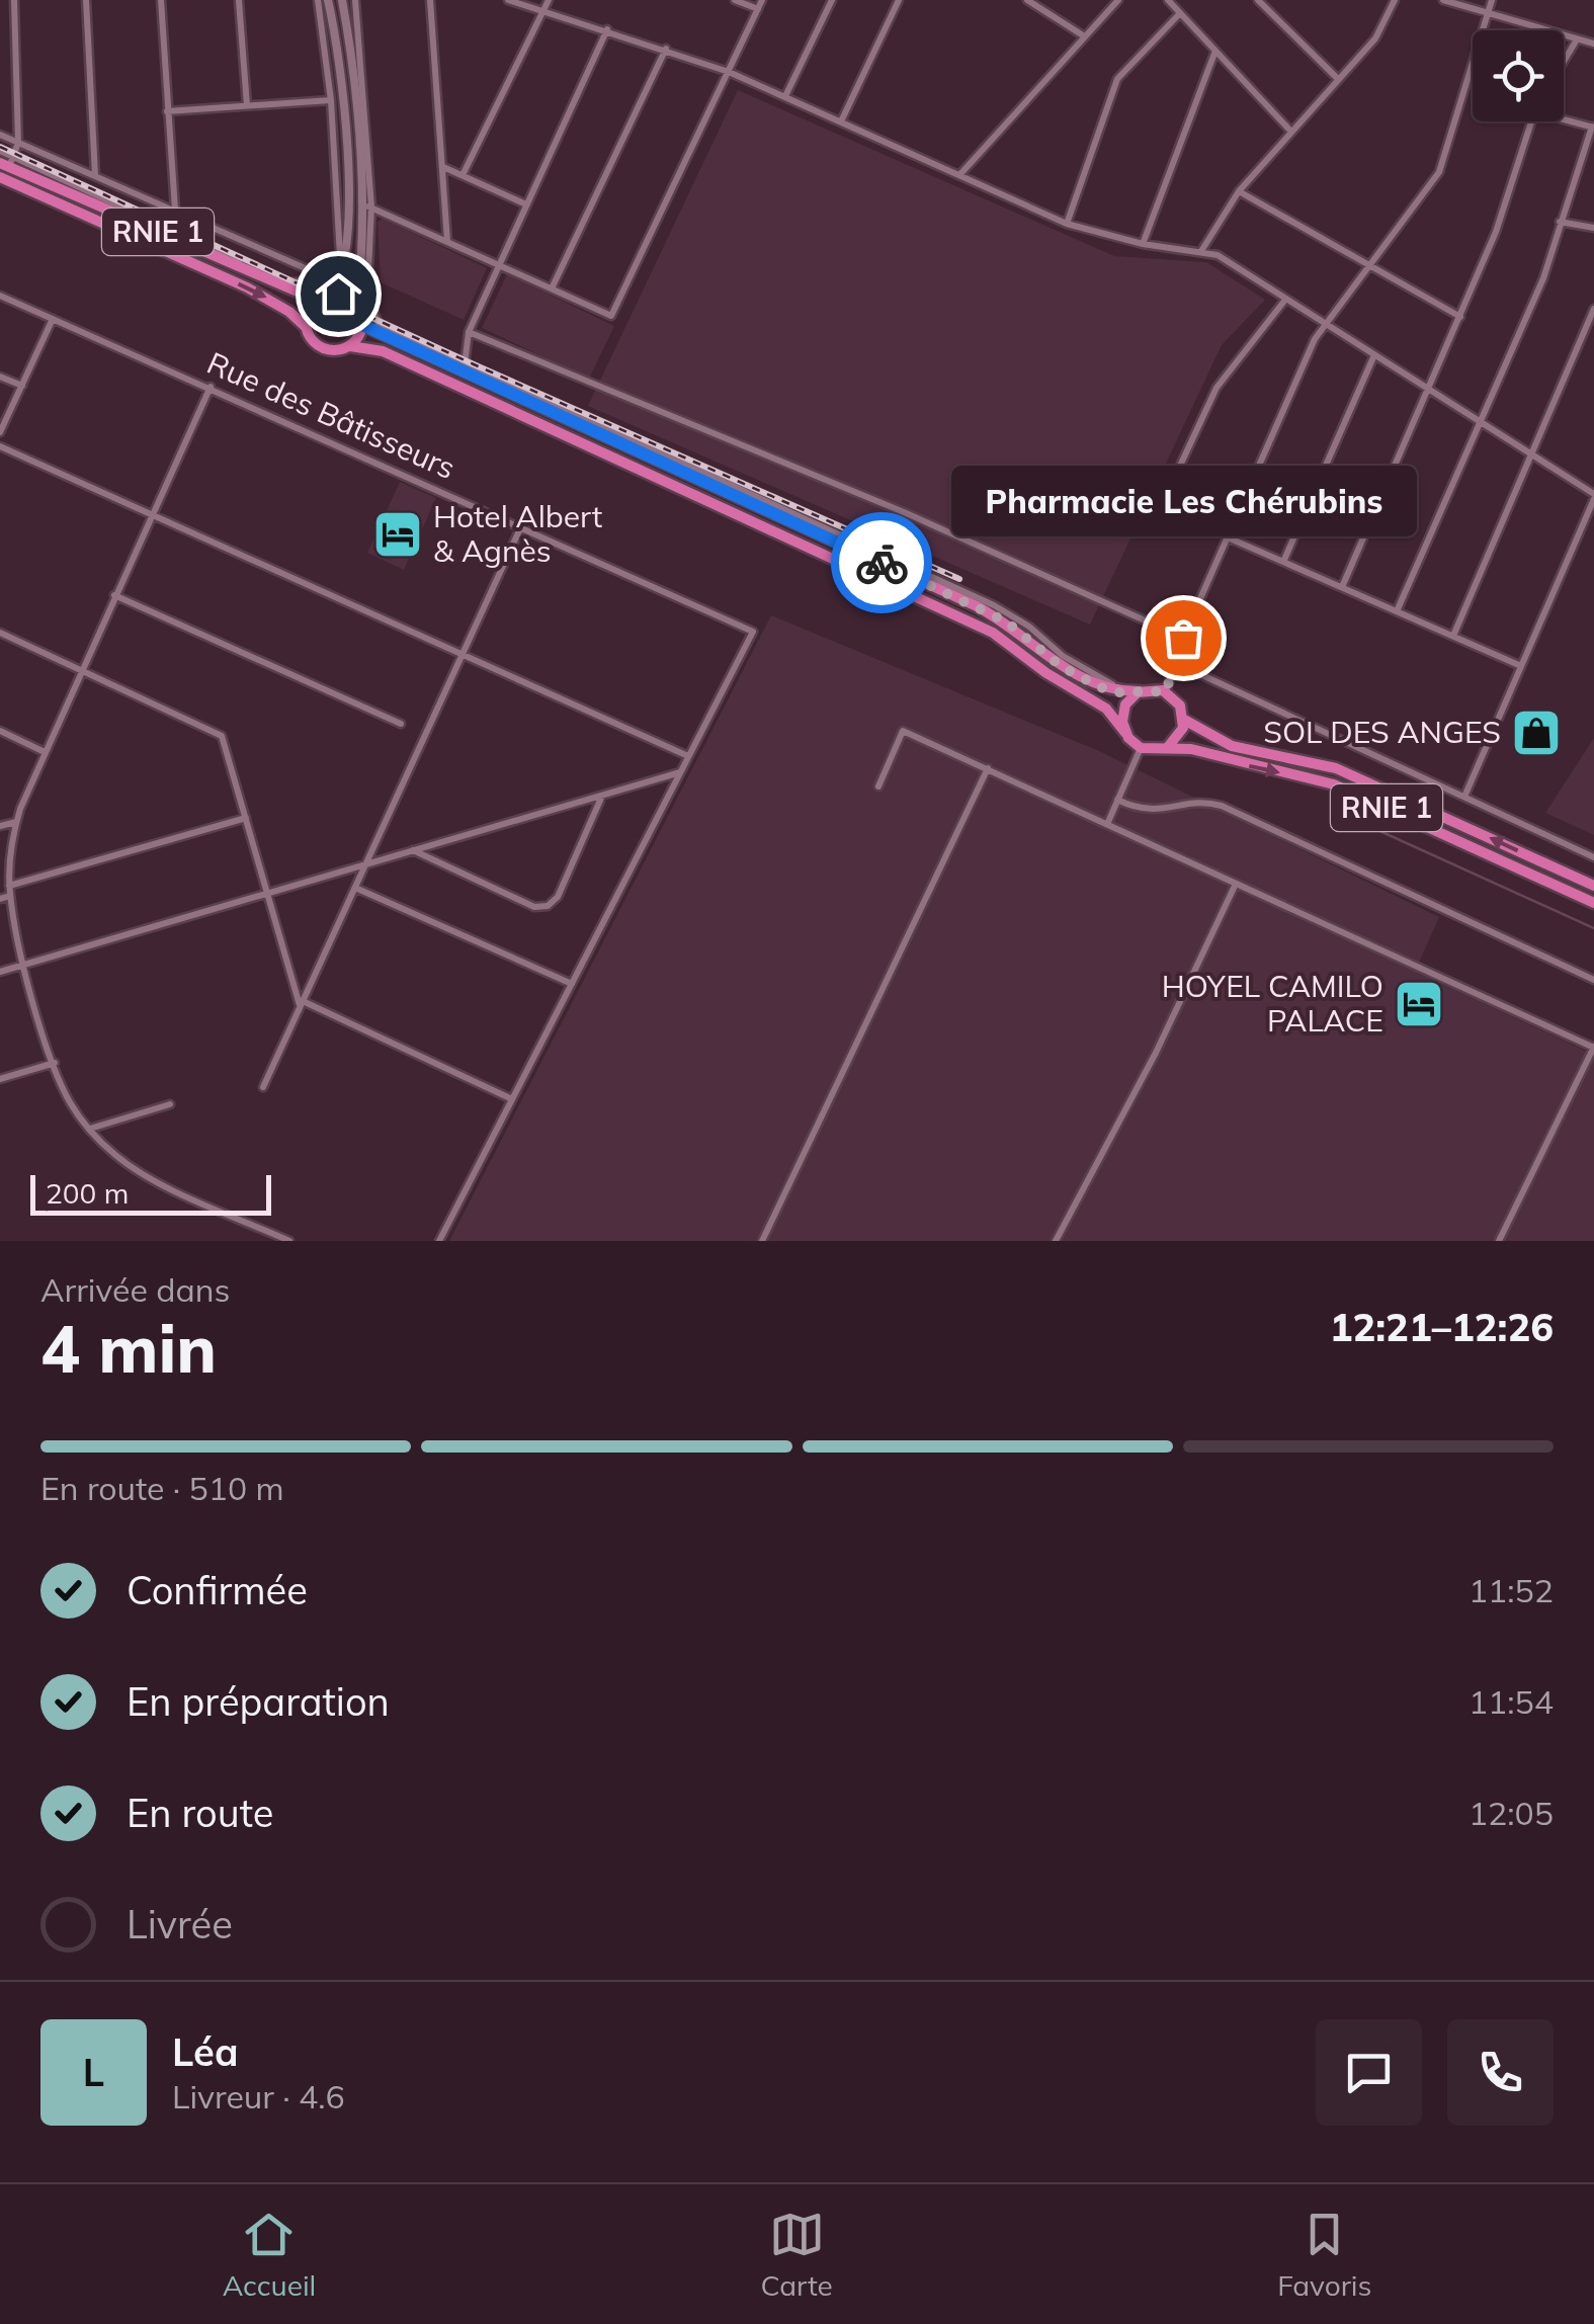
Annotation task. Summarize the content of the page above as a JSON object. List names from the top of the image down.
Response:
{
  "streets": {
    "highway": ["RNIE 1"],
    "street": ["Rue des Bâtisseurs"]
  },
  "places": {
    "hotel": ["Hotel Albert & Agnès", "HOYEL CAMILO PALACE"],
    "other": ["Pharmacie Les Chérubins"],
    "shop": ["SOL DES ANGES"]
  },
  "scale_bar": "200 m",
  "page": {
    "bubble": "Pharmacie Les Chérubins",
    "scale": "200 m",
    "heading": ["4 min", "Arrivée dans", "12:21–12:26"],
    "panel": ["Léa", "Livreur · 4.6"],
    "bar": "En route · 510 m",
    "list": [
      ["Confirmée", "11:52"],
      ["En préparation", "11:54"],
      ["En route", "12:05"],
      "Livrée"
    ],
    "round": "L",
    "tabs": ["Accueil", "Carte", "Favoris"]
  }
}
